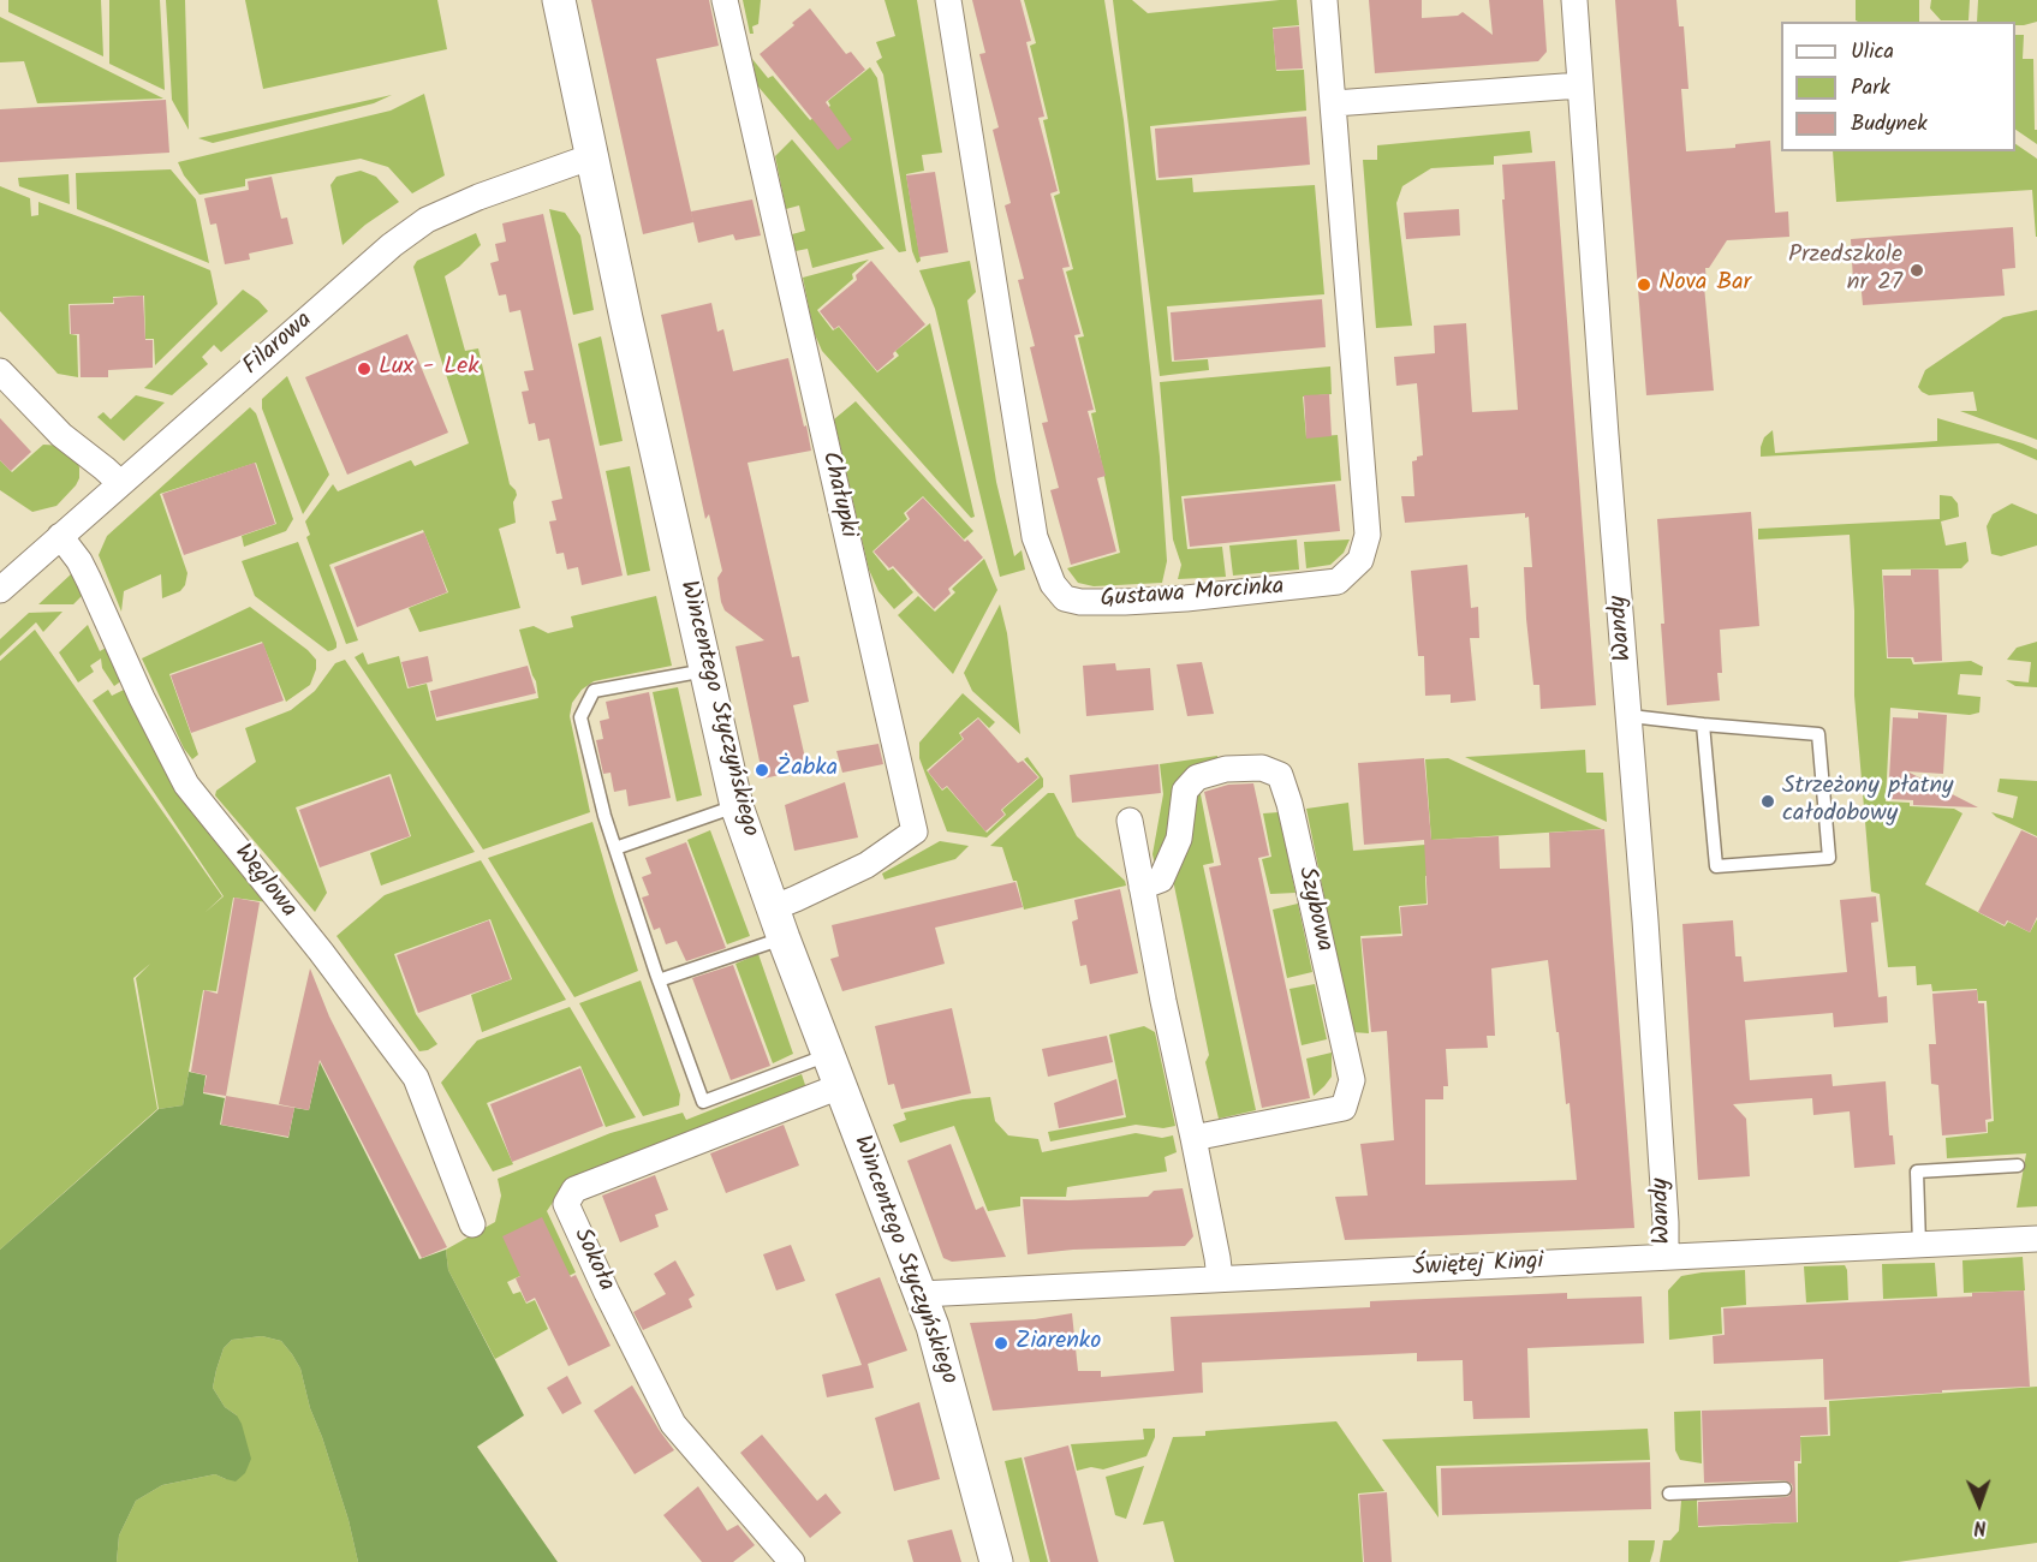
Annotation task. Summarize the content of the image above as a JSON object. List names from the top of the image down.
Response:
{
  "streets": {
    "street": [
      "Filarowa",
      "Chałupki",
      "Gustawa Morcinka",
      "Wandy",
      "Wincentego Styczyńskiego",
      "Węglowa",
      "Szybowa",
      "Sokoła",
      "Świętej Kingi"
    ]
  },
  "crossings": [
    ["Filarowa", "Wincentego Styczyńskiego"],
    ["Filarowa", "Węglowa"],
    ["Chałupki", "Wincentego Styczyńskiego"],
    ["Wandy", "Świętej Kingi"],
    ["Wincentego Styczyńskiego", "Sokoła"],
    ["Wincentego Styczyńskiego", "Świętej Kingi"]
  ],
  "places": [
    "Przedszkole nr 27",
    "Nova Bar",
    "Lux - Lek",
    "Żabka",
    "Strzeżony płatny całodobowy",
    "Ziarenko"
  ],
  "legend": ["Ulica", "Park", "Budynek"],
  "north": "bottom"
}
